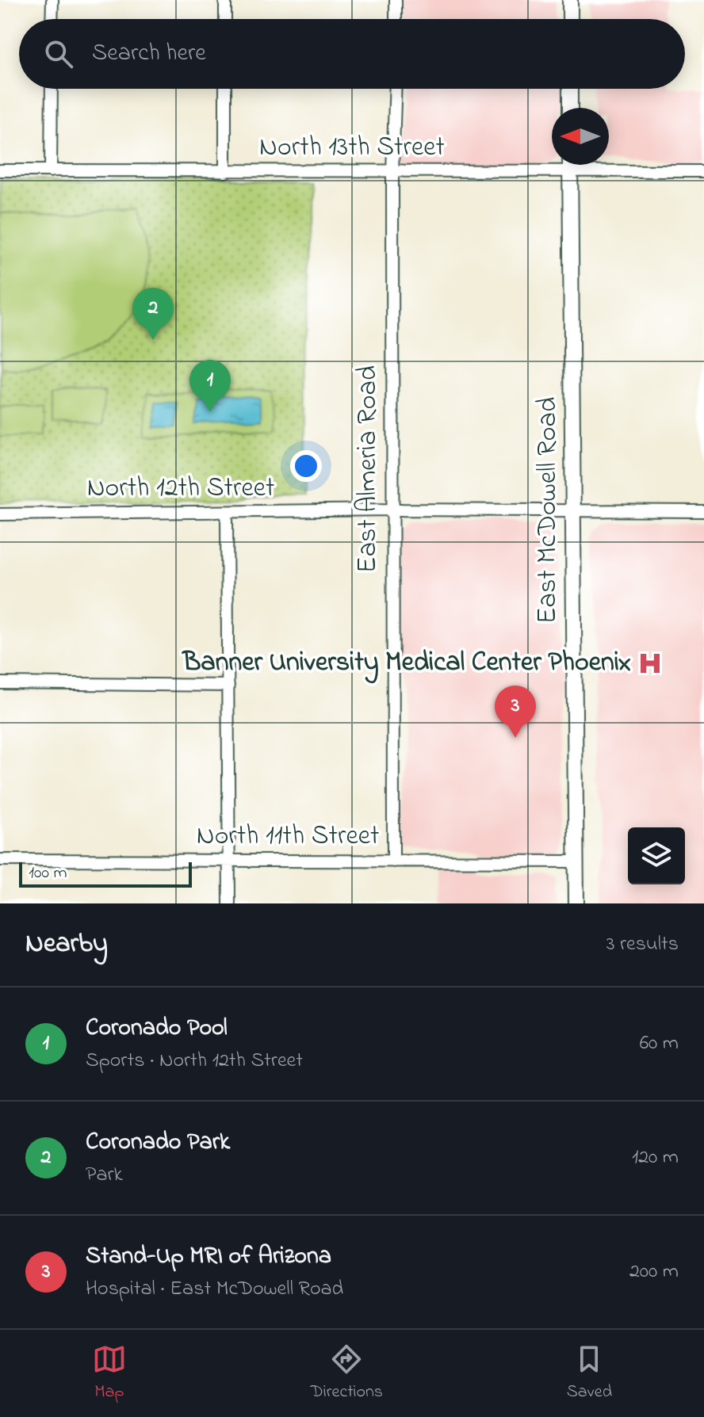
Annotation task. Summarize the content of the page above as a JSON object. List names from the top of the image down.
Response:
{
  "streets": {
    "main road": ["East McDowell Road"],
    "street": [
      "North 13th Street",
      "East Almeria Road",
      "North 12th Street",
      "North 11th Street"
    ]
  },
  "crossings": [
    ["North 13th Street", "East Almeria Road"],
    ["North 13th Street", "East McDowell Road"],
    ["East Almeria Road", "North 12th Street"],
    ["East Almeria Road", "North 11th Street"],
    ["North 12th Street", "East McDowell Road"],
    ["East McDowell Road", "North 11th Street"]
  ],
  "places": {
    "hospital": ["Banner University Medical Center Phoenix"]
  },
  "scale_bar": "100 m",
  "north": "left",
  "page": {
    "search": "Search here",
    "pins": ["2", "1", "3"],
    "scale": "100 m",
    "heading": ["Nearby", "3 results"],
    "list": [
      {
        "mark": "1",
        "name": "Coronado Pool",
        "note": "Sports · North 12th Street",
        "value": "60 m"
      },
      {
        "mark": "2",
        "name": "Coronado Park",
        "note": "Park",
        "value": "120 m"
      },
      {
        "mark": "3",
        "name": "Stand-Up MRI of Arizona",
        "note": "Hospital · East McDowell Road",
        "value": "200 m"
      }
    ],
    "nav": ["Map", "Directions", "Saved"]
  }
}
